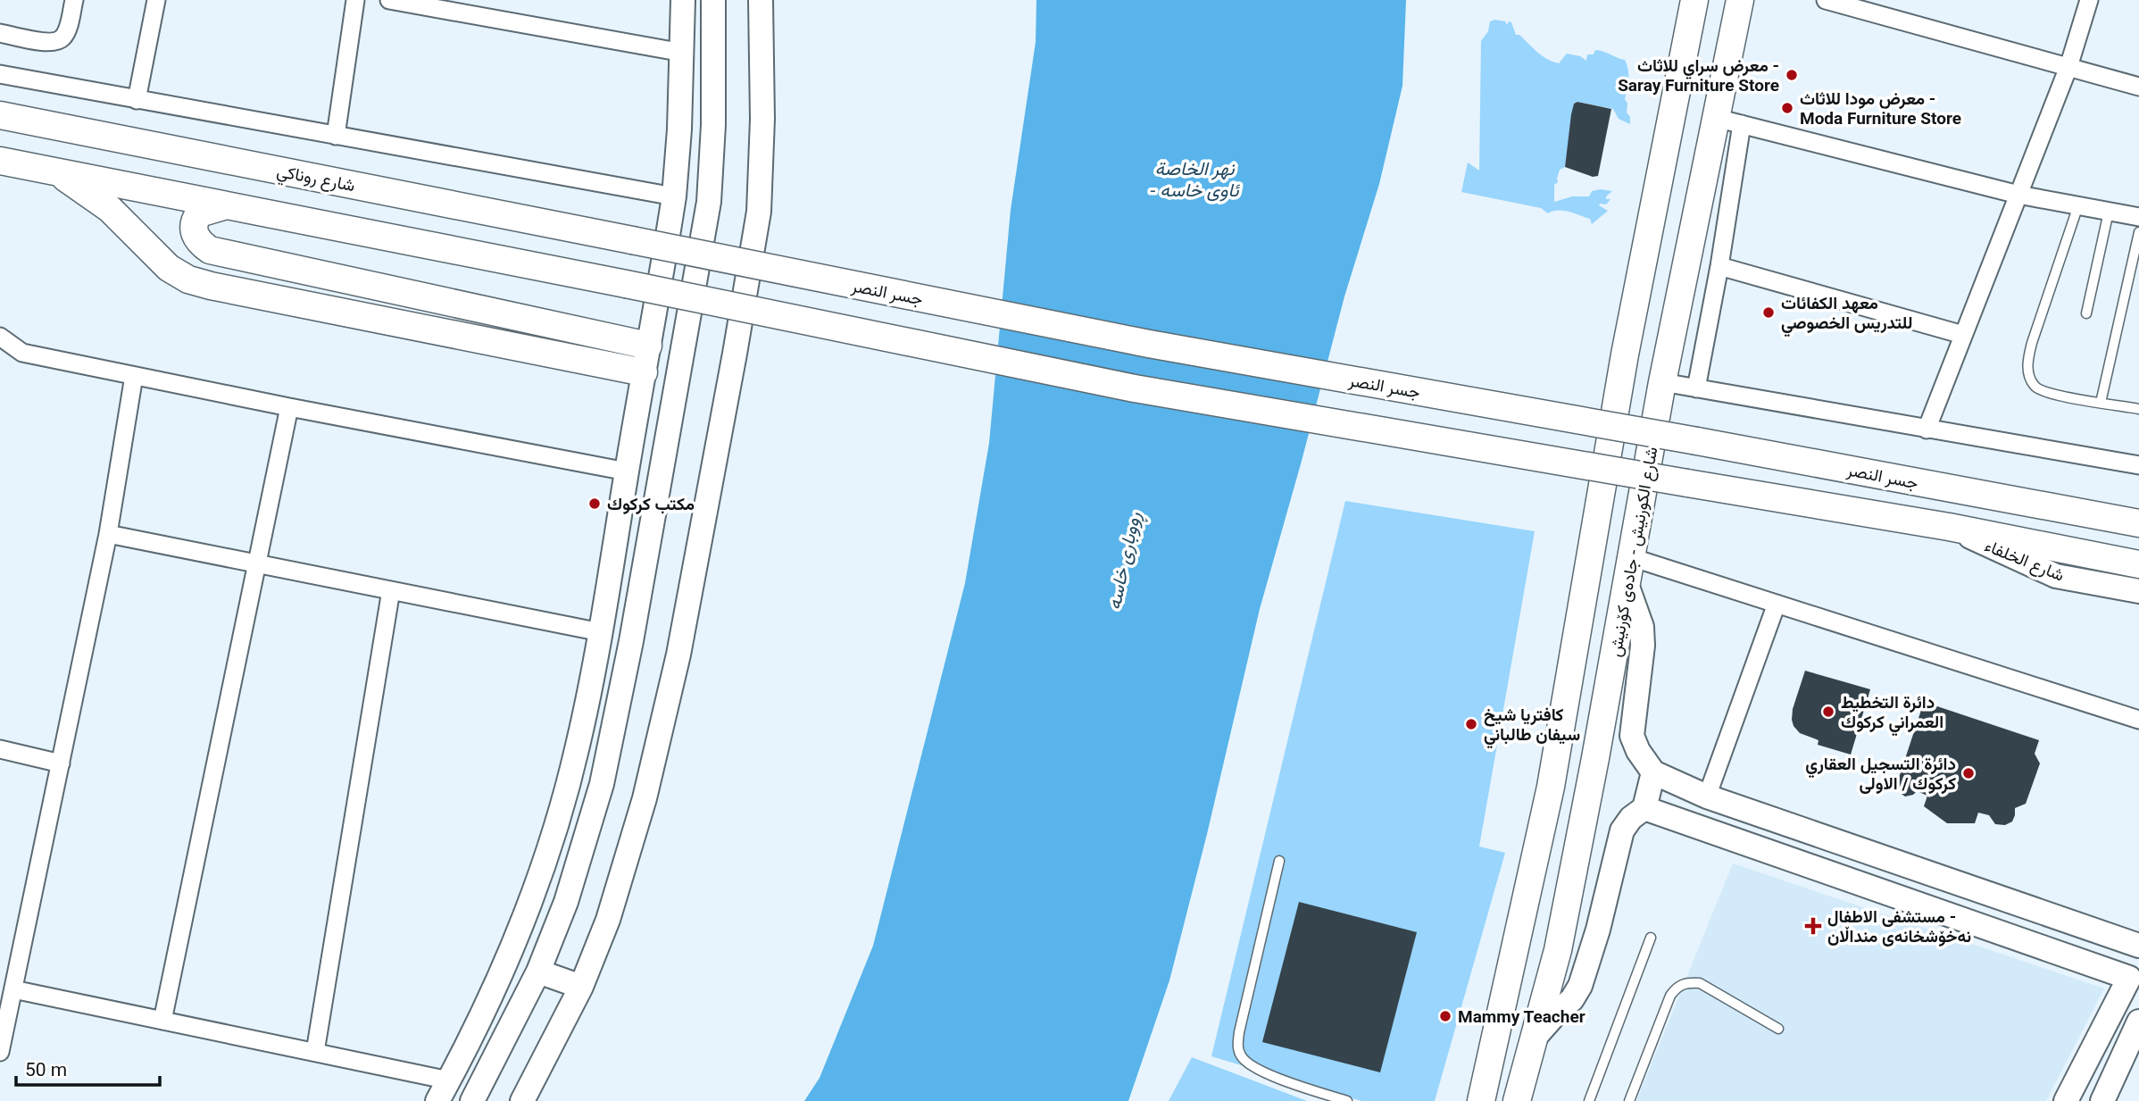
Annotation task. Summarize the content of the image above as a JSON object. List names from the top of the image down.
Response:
{
  "streets": {
    "main road": ["شارع روناكي", "جسر النصر", "شارع الكورنيش - جادەی کۆرنیش"],
    "street": ["شارع الخلفاء"]
  },
  "crossings": [
    ["شارع روناكي", "جسر النصر"]
  ],
  "water": ["نهر الخاصة - ئاوی خاسە", "ڕووباری خاسە"],
  "places": {
    "other": [
      "معرض سراي للاثاث - Saray Furniture Store",
      "معرض مودا للاثاث - Moda Furniture Store",
      "معهد الكفائات للتدريس الخصوصي",
      "مكتب كركوك",
      "دائرة التخطيط العمراني كركوك",
      "كافتريا شيخ سيفان طالباني",
      "دائرة التسجيل العقاري كركوك / الاولى",
      "Mammy Teacher"
    ],
    "health": ["مستشفى الاطفال - نەخۆشخانەی منداڵان"]
  },
  "scale_bar": "50 m"
}
